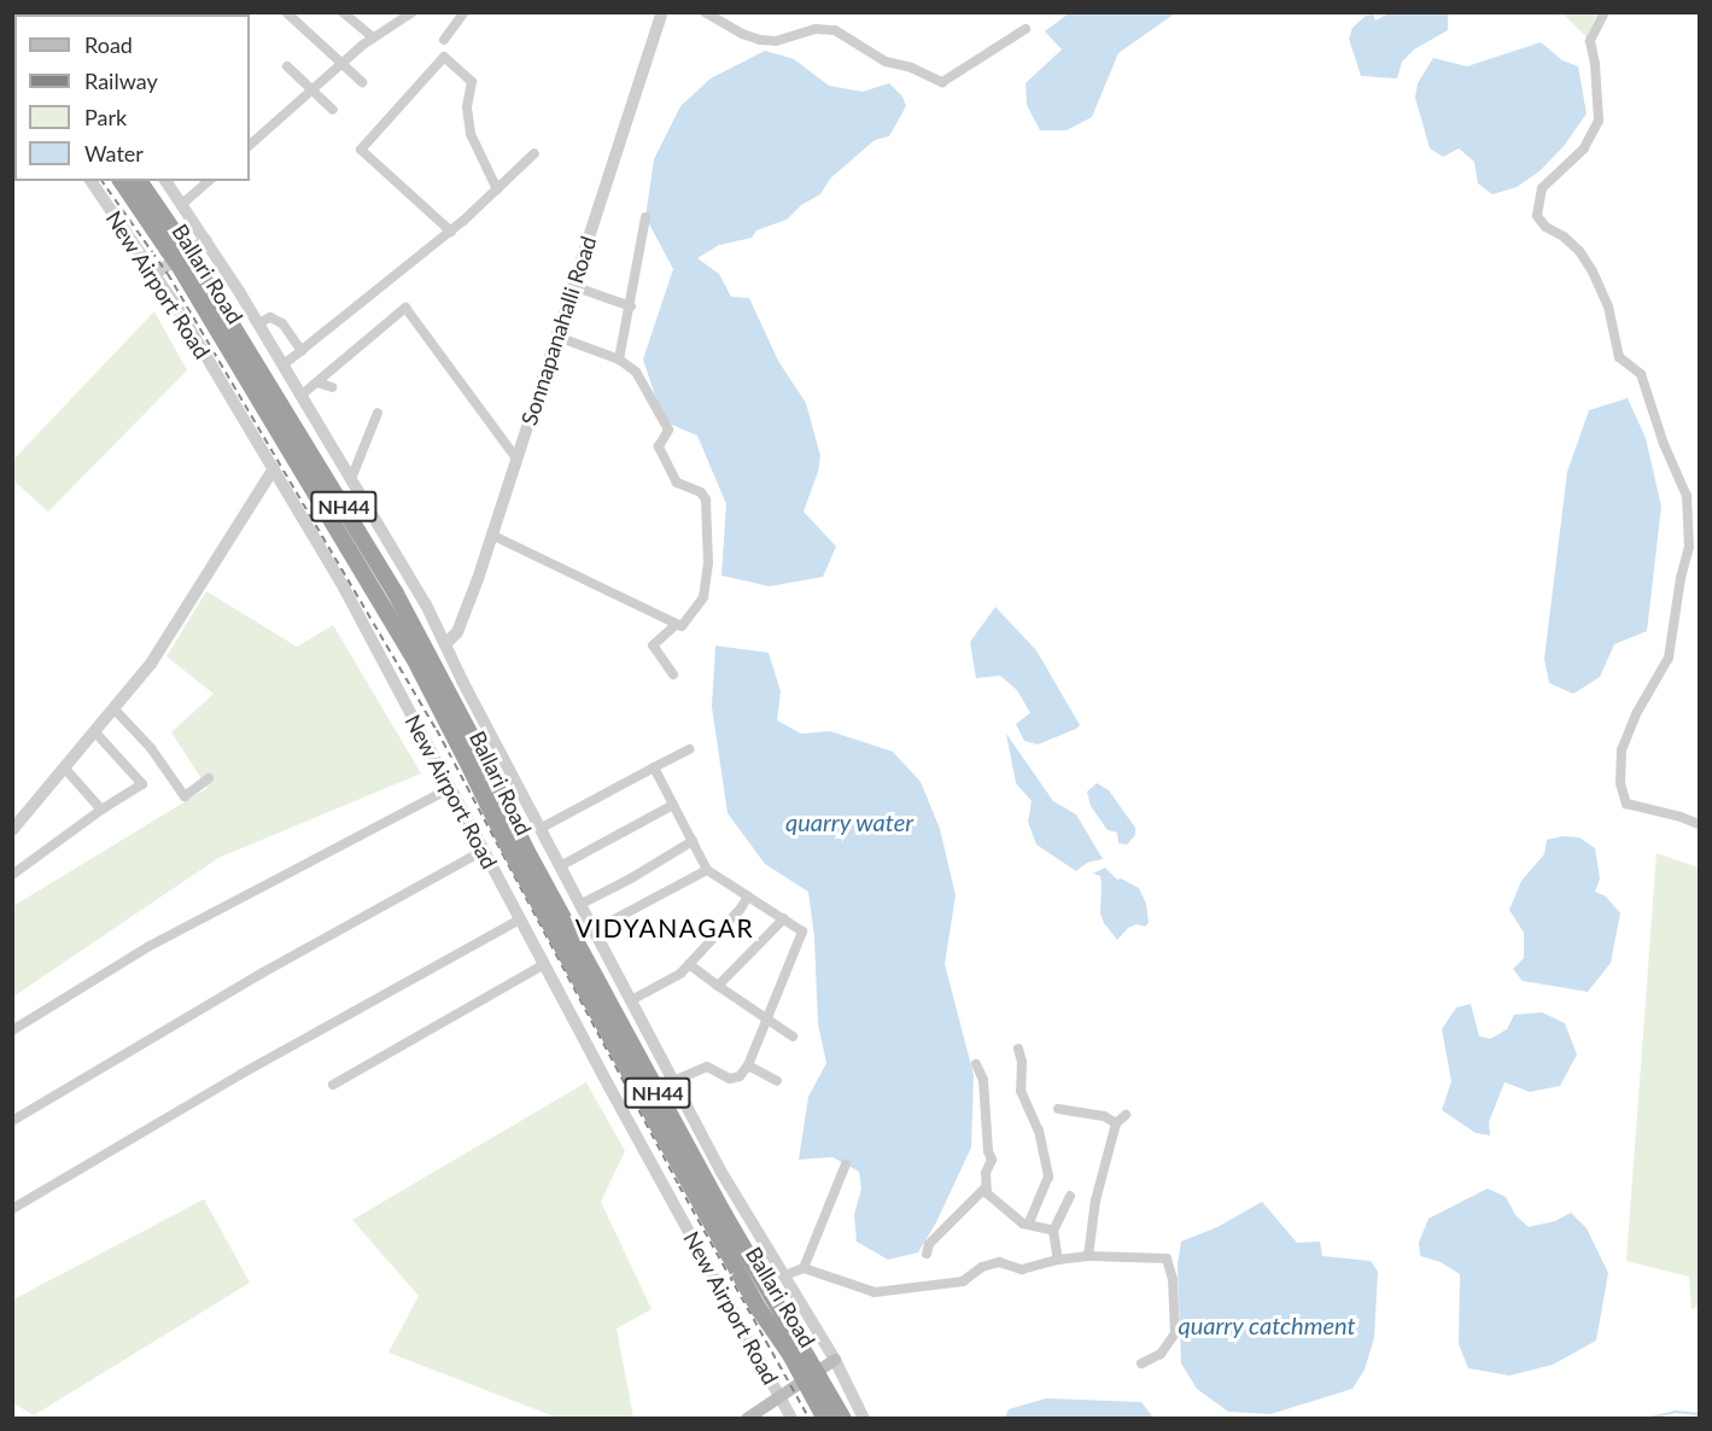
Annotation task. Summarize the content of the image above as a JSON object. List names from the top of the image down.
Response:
{
  "streets": {
    "highway": ["Ballari Road", "NH44"],
    "street": ["New Airport Road", "Sonnapanahalli Road"]
  },
  "districts": ["VIDYANAGAR"],
  "water": ["quarry water", "quarry catchment"],
  "legend": [
    "Road",
    "Railway",
    "Park",
    "Water"
  ]
}
